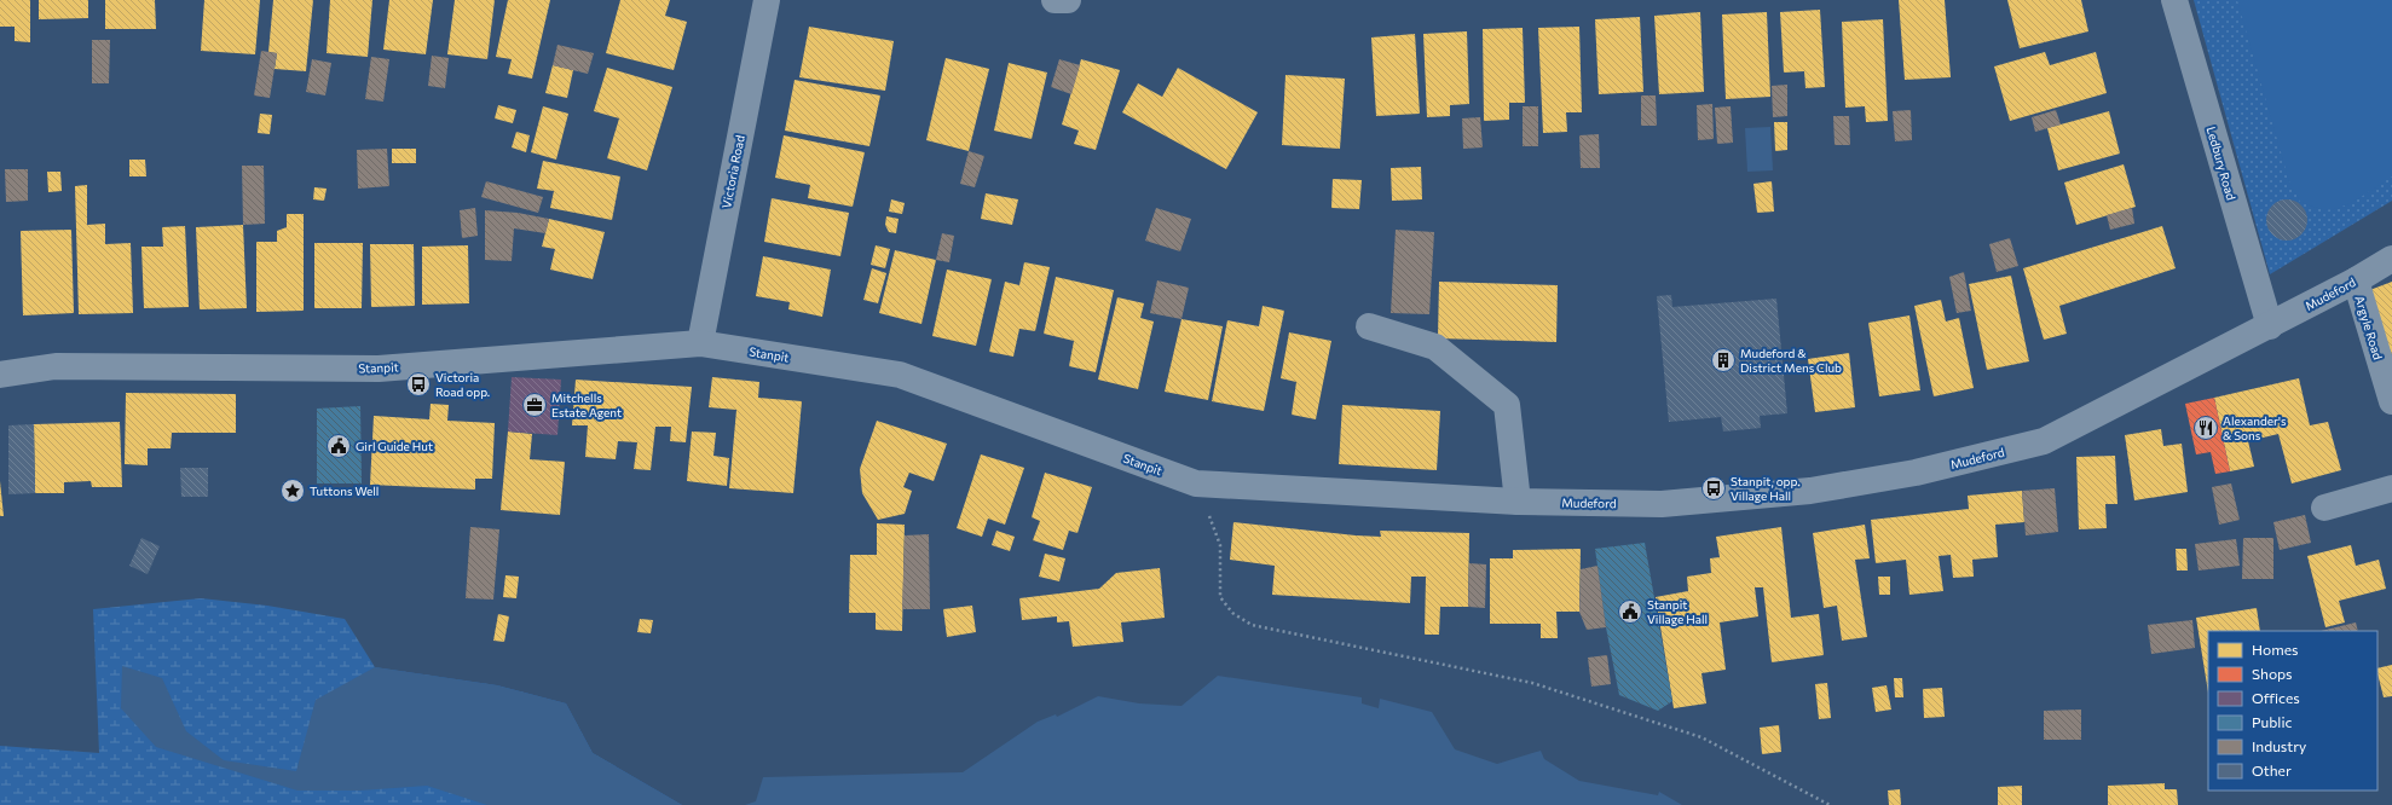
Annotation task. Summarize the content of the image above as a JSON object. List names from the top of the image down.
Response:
{
  "streets": {
    "street": [
      "Ledbury Road",
      "Victoria Road",
      "Mudeford",
      "Argyle Road",
      "Stanpit"
    ]
  },
  "crossings": [
    ["Ledbury Road", "Mudeford"],
    ["Victoria Road", "Stanpit"],
    ["Mudeford", "Argyle Road"],
    ["Mudeford", "Stanpit"]
  ],
  "places": {
    "building": ["Mudeford & District Mens Club"],
    "bus stop": ["Victoria Road opp.", "Stanpit, opp. Village Hall"],
    "office": ["Mitchells Estate Agent"],
    "restaurant": ["Alexander's & Sons"],
    "public building": ["Girl Guide Hut", "Stanpit Village Hall"],
    "place": ["Tuttons Well"]
  },
  "legend": [
    "Homes",
    "Shops",
    "Offices",
    "Public",
    "Industry",
    "Other"
  ]
}
